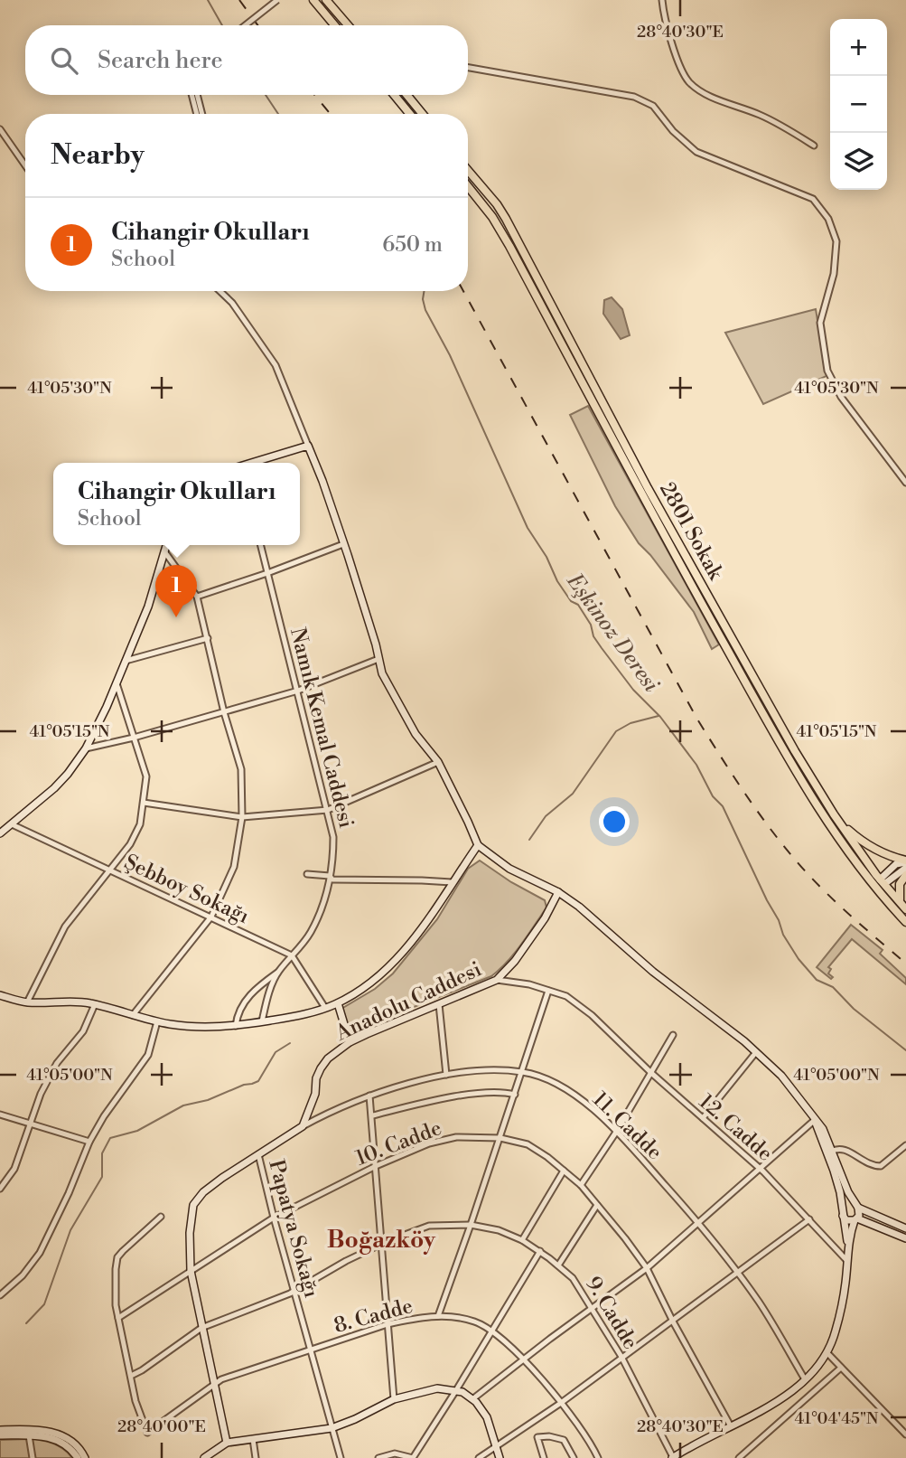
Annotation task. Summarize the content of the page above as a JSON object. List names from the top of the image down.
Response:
{
  "streets": {
    "main road": ["2801 Sokak"],
    "street": [
      "Namık Kemal Caddesi",
      "Şebboy Sokağı",
      "Anadolu Caddesi",
      "11. Cadde",
      "12. Cadde",
      "10. Cadde",
      "Papatya Sokağı",
      "9. Cadde",
      "8. Cadde"
    ]
  },
  "crossings": [
    ["Namık Kemal Caddesi", "Şebboy Sokağı"],
    ["Anadolu Caddesi", "11. Cadde"],
    ["Anadolu Caddesi", "12. Cadde"],
    ["10. Cadde", "Papatya Sokağı"],
    ["Papatya Sokağı", "9. Cadde"],
    ["Papatya Sokağı", "8. Cadde"],
    ["9. Cadde", "8. Cadde"]
  ],
  "districts": ["Boğazköy"],
  "water": ["Eşkinoz Deresi"],
  "page": {
    "map_buttons": ["+", "−"],
    "search": "Search here",
    "heading": "Nearby",
    "list": [
      {
        "mark": "1",
        "name": "Cihangir Okulları",
        "note": "School",
        "value": "650 m"
      }
    ],
    "popup": ["Cihangir Okulları", "School"],
    "pins": "1"
  },
  "coordinates": [
    "28°40'30\"E",
    "41°05'30\"N",
    "41°05'15\"N",
    "41°05'00\"N",
    "41°04'45\"N",
    "28°40'00\"E"
  ]
}
